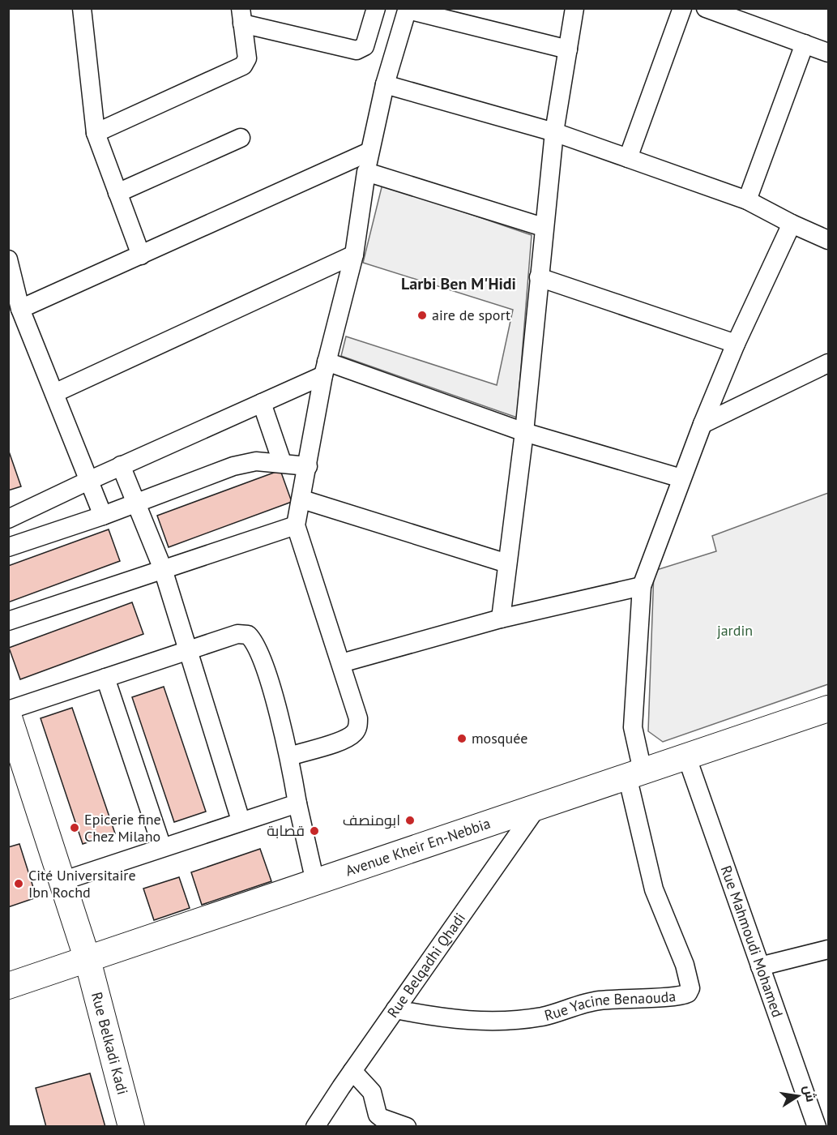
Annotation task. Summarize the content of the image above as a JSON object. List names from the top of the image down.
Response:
{
  "streets": {
    "main road": ["Avenue Kheir En-Nebbia", "Rue Belkadi Kadi"],
    "street": ["Rue Mahmoudi Mohamed", "Rue Belqadhi Qhadi", "Rue Yacine Benaouda"]
  },
  "crossings": [
    ["Avenue Kheir En-Nebbia", "Rue Mahmoudi Mohamed"],
    ["Avenue Kheir En-Nebbia", "Rue Belqadhi Qhadi"],
    ["Avenue Kheir En-Nebbia", "Rue Yacine Benaouda"],
    ["Avenue Kheir En-Nebbia", "Rue Belkadi Kadi"],
    ["Rue Belqadhi Qhadi", "Rue Yacine Benaouda"]
  ],
  "districts": ["Larbi Ben M'Hidi"],
  "parks": ["jardin"],
  "places": [
    "aire de sport",
    "mosquée",
    "ابومنصف",
    "Epicerie fine Chez Milano",
    "قصابة",
    "Cité Universitaire Ibn Rochd"
  ],
  "north": "right"
}
